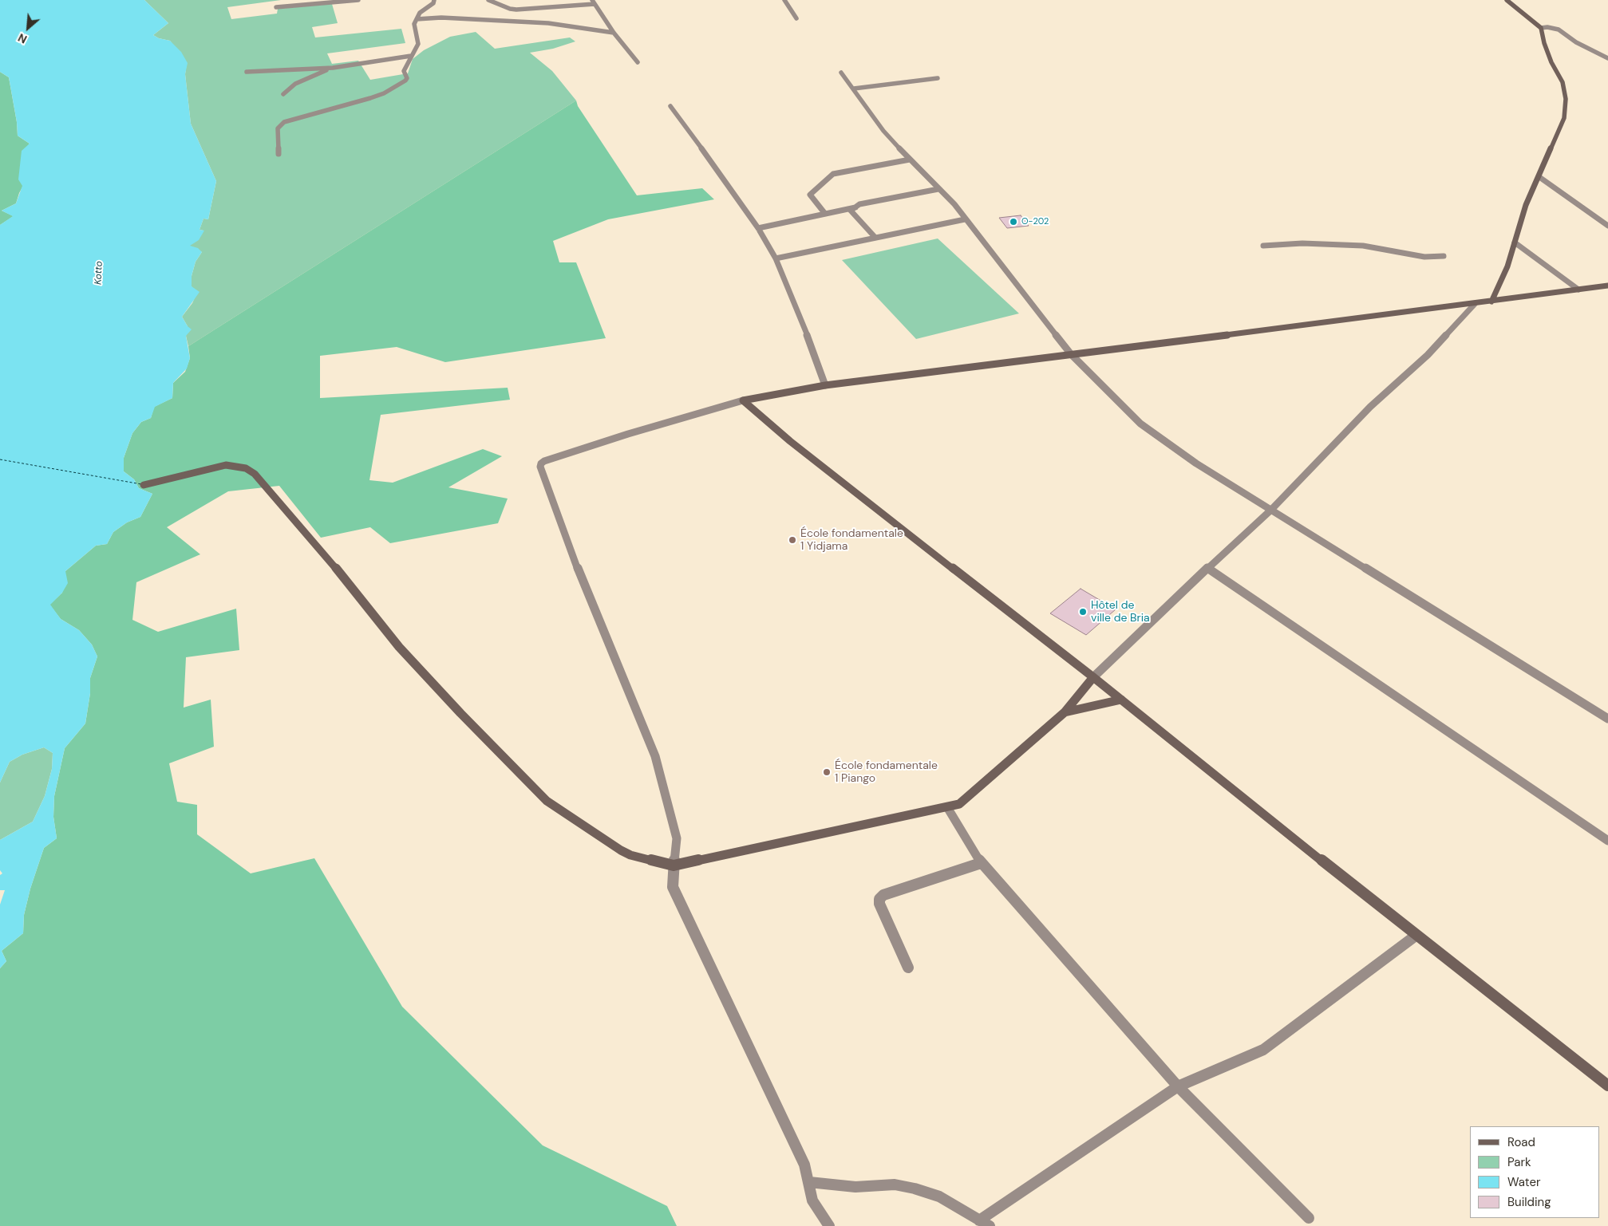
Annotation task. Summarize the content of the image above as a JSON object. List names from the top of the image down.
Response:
{
  "water": ["Kotto"],
  "places": [
    "O-202",
    "École fondamentale 1 Yidjama",
    "Hôtel de ville de Bria",
    "École fondamentale 1 Piango"
  ],
  "legend": [
    "Road",
    "Park",
    "Water",
    "Building"
  ],
  "north": "bottom left"
}
